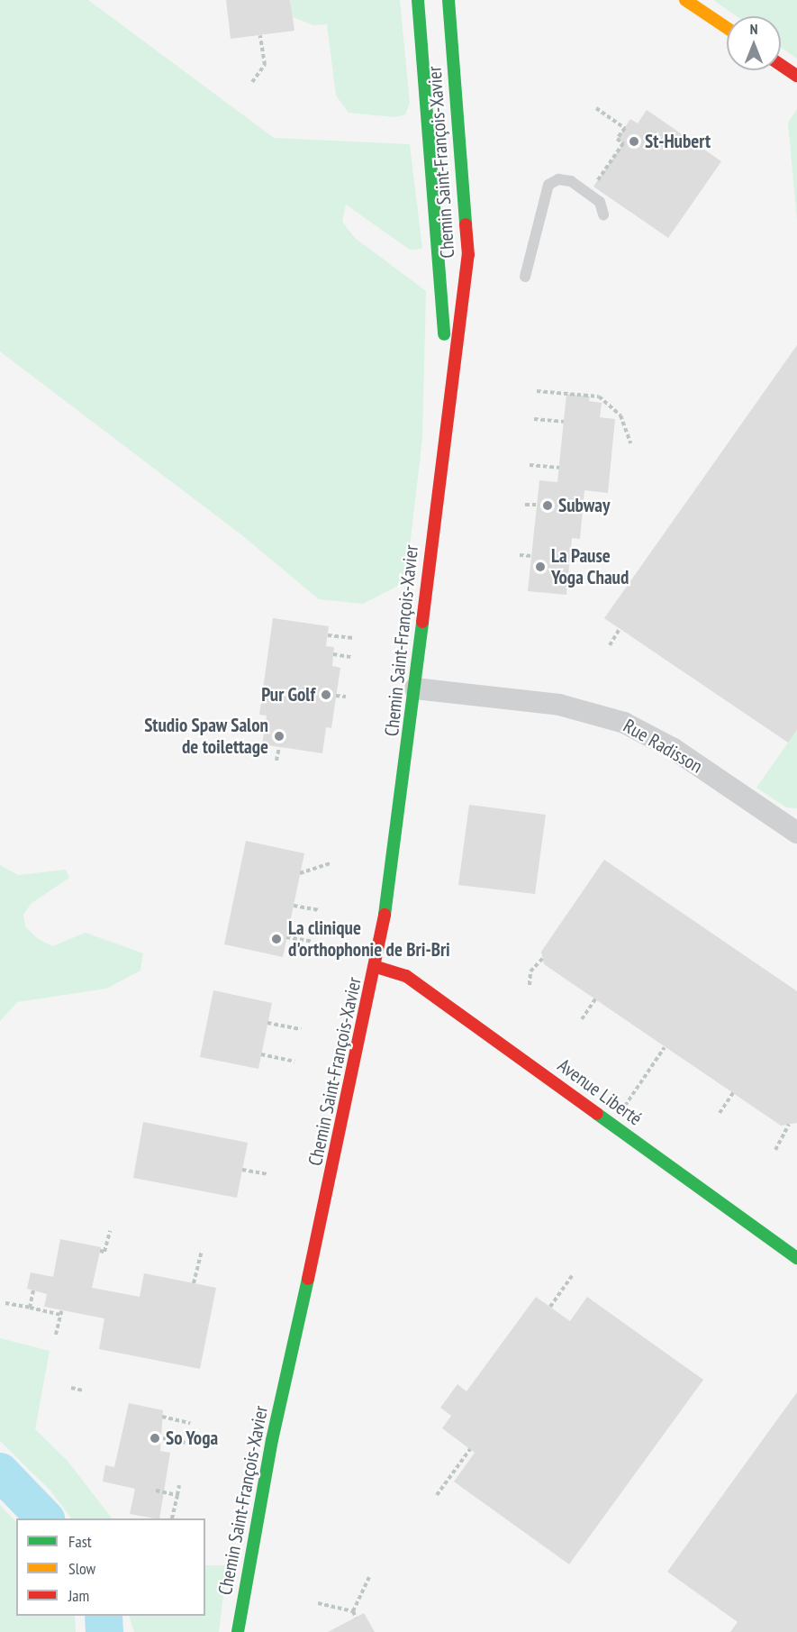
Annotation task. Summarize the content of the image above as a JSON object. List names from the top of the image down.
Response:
{
  "streets": {
    "street": ["Chemin Saint-François-Xavier", "Rue Radisson", "Avenue Liberté"]
  },
  "crossings": [
    ["Chemin Saint-François-Xavier", "Rue Radisson"],
    ["Chemin Saint-François-Xavier", "Avenue Liberté"]
  ],
  "places": [
    "St-Hubert",
    "Subway",
    "La Pause Yoga Chaud",
    "Pur Golf",
    "Studio Spaw Salon de toilettage",
    "La clinique d'orthophonie de Bri-Bri",
    "So Yoga"
  ],
  "legend": ["Fast", "Slow", "Jam"],
  "north": "top"
}
